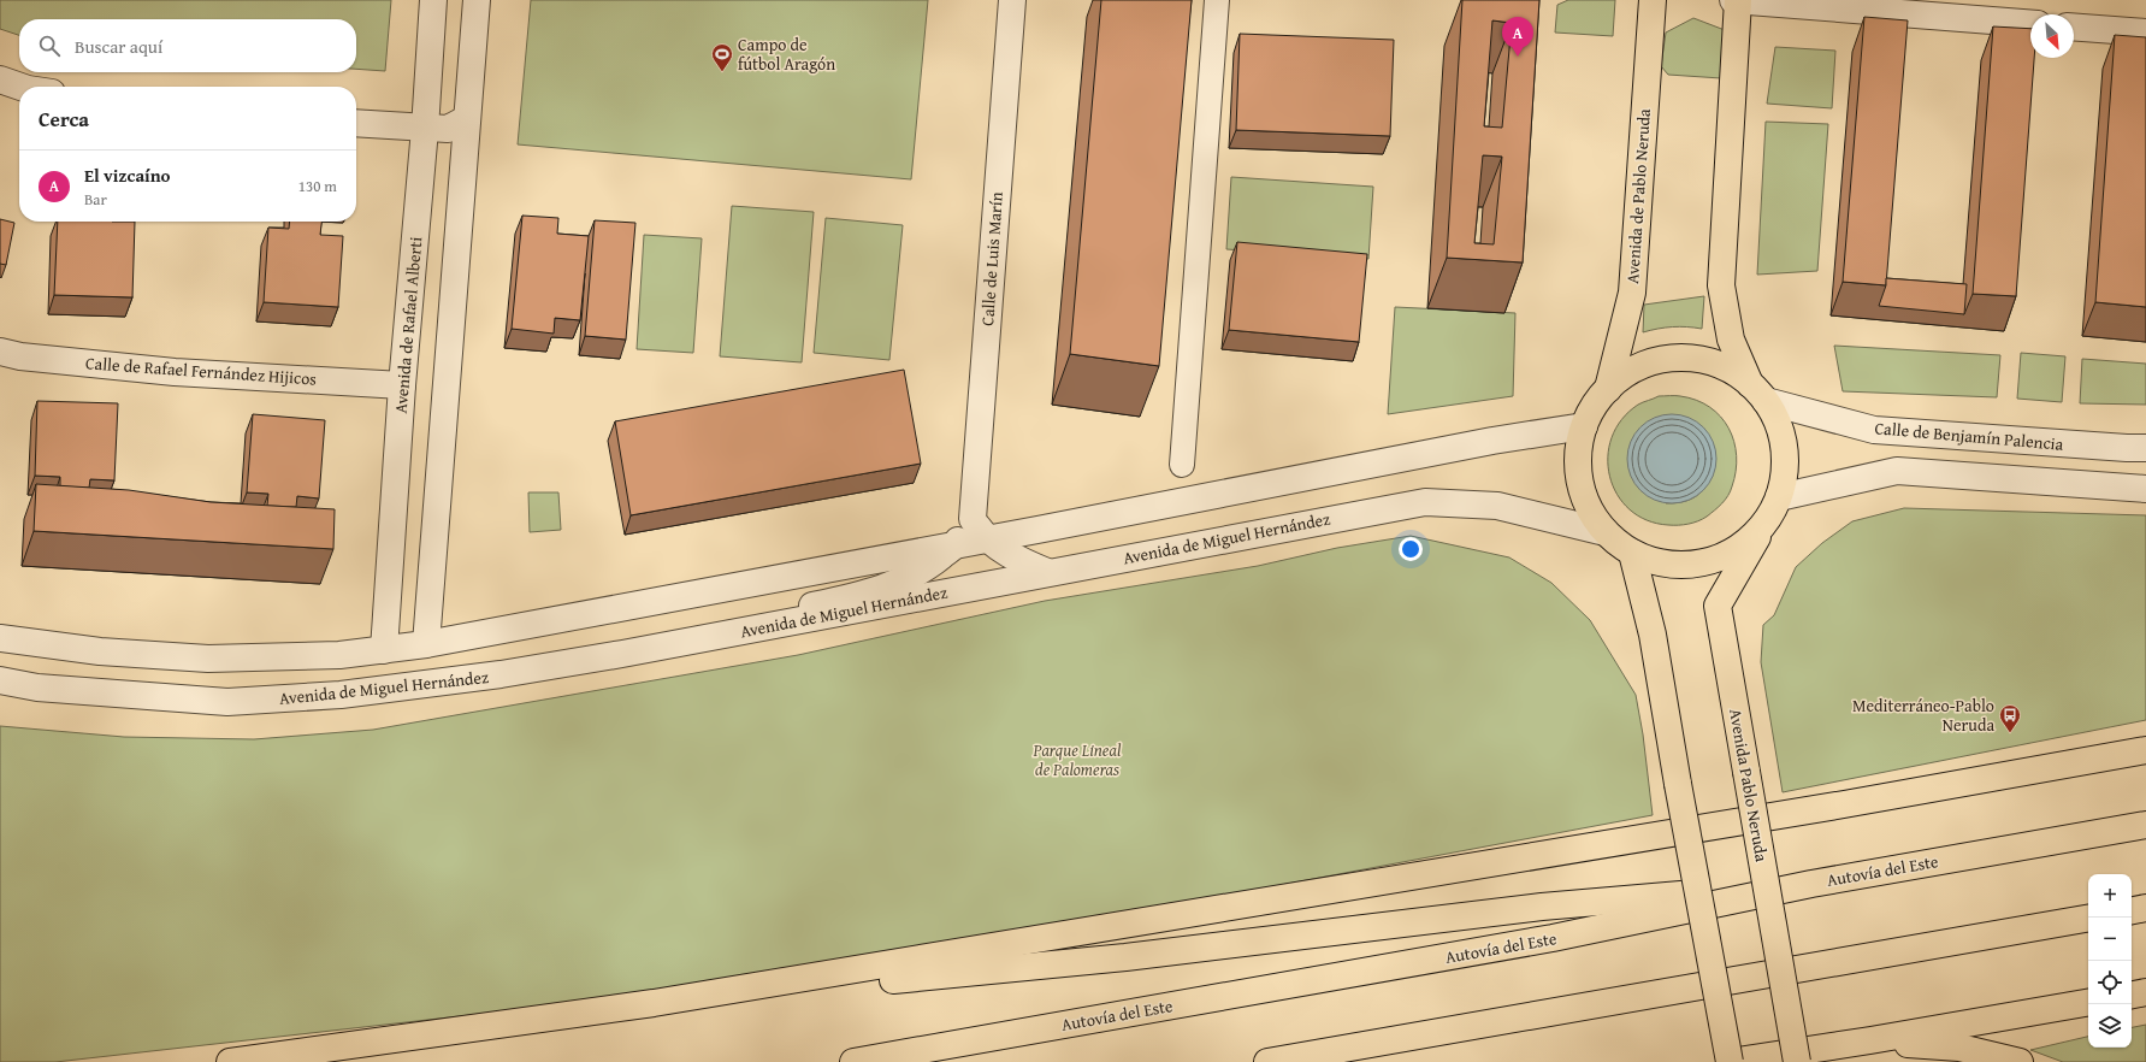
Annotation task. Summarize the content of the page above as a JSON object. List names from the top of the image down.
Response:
{
  "streets": {
    "main road": ["Avenida de Pablo Neruda", "Avenida Pablo Neruda", "Autovía del Este"],
    "street": [
      "Calle de Luis Marín",
      "Avenida de Rafael Alberti",
      "Calle de Rafael Fernández Hijicos",
      "Calle de Benjamín Palencia",
      "Avenida de Miguel Hernández"
    ]
  },
  "crossings": [
    ["Calle de Luis Marín", "Avenida de Miguel Hernández"],
    ["Avenida de Rafael Alberti", "Calle de Rafael Fernández Hijicos"],
    ["Avenida de Rafael Alberti", "Avenida de Miguel Hernández"]
  ],
  "parks": ["Parque Lineal de Palomeras"],
  "places": {
    "sports": ["Campo de fútbol Aragón"],
    "bus stop": ["Mediterráneo-Pablo Neruda"]
  },
  "north": "bottom right",
  "page": {
    "pins": "A",
    "search": "Buscar aquí",
    "heading": "Cerca",
    "list": [
      {
        "mark": "A",
        "name": "El vizcaíno",
        "note": "Bar",
        "value": "130 m"
      }
    ],
    "map_buttons": ["+", "−"]
  }
}
